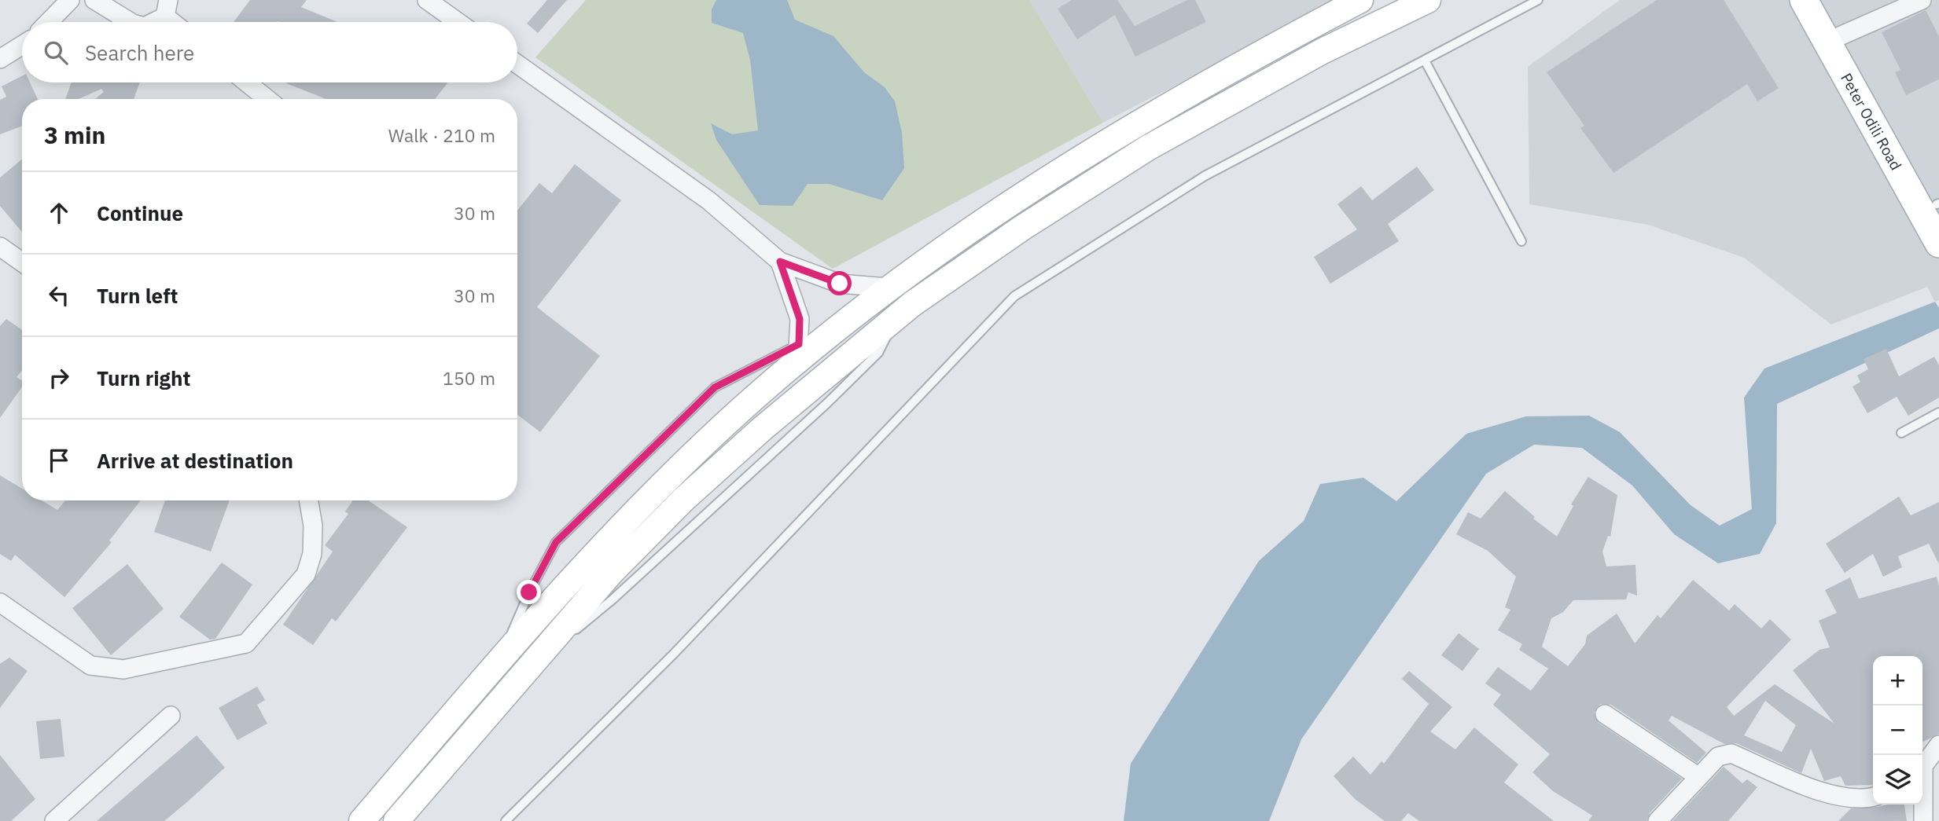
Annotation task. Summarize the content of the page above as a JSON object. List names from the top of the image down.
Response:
{
  "streets": {
    "main road": ["Peter Odili Road"]
  },
  "page": {
    "search": "Search here",
    "heading": ["3 min", "Walk · 210 m"],
    "list": [
      ["Continue", "30 m"],
      ["Turn left", "30 m"],
      ["Turn right", "150 m"],
      "Arrive at destination"
    ],
    "map_buttons": ["+", "−"]
  }
}
